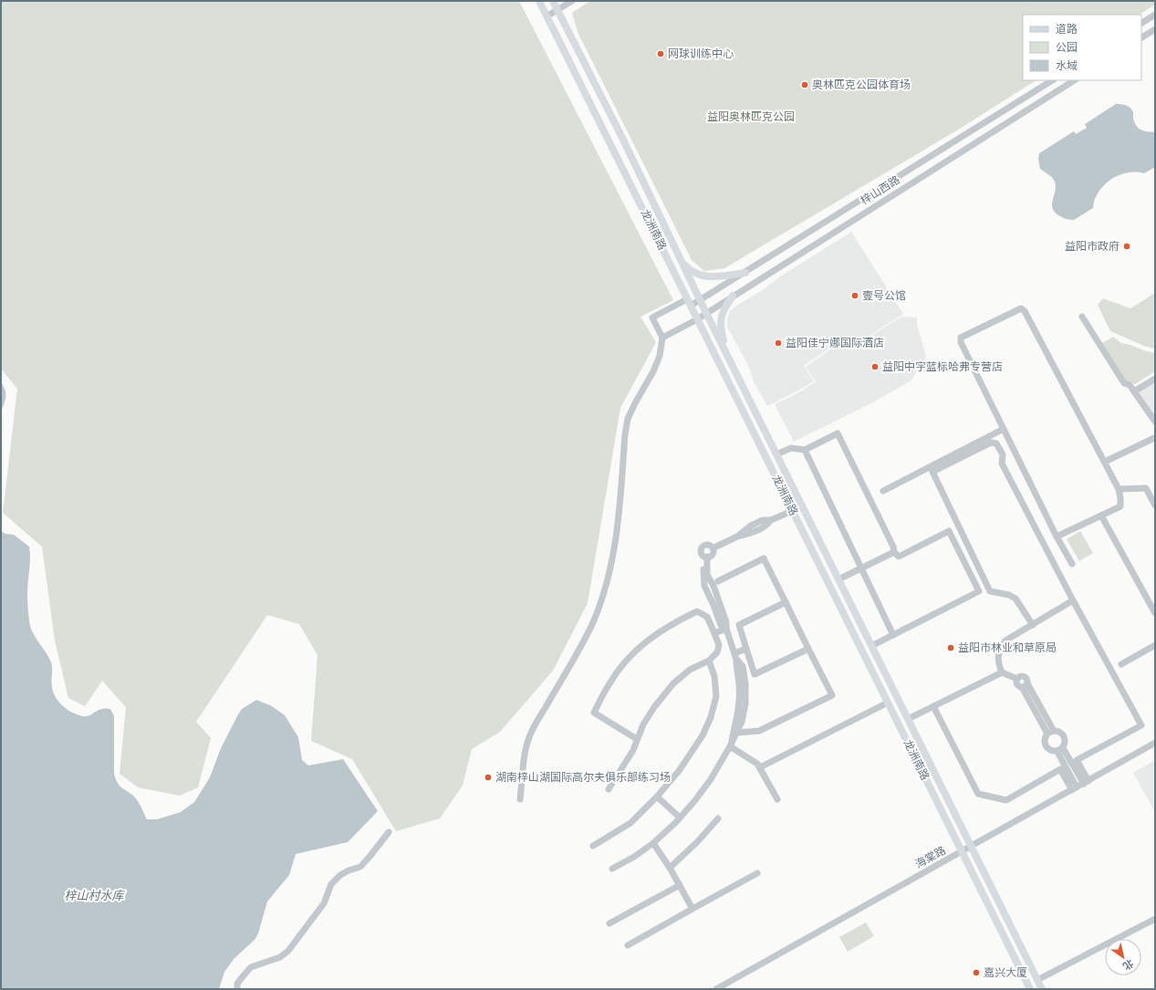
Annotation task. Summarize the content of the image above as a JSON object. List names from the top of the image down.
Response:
{
  "streets": {
    "main road": ["龙洲南路"],
    "street": ["梓山西路", "海棠路"]
  },
  "crossings": [
    ["梓山西路", "龙洲南路"],
    ["龙洲南路", "海棠路"]
  ],
  "water": ["梓山村水库"],
  "parks": ["益阳奥林匹克公园"],
  "places": [
    "网球训练中心",
    "奥林匹克公园体育场",
    "益阳市政府",
    "壹号公馆",
    "益阳佳宁娜国际酒店",
    "益阳中宇蓝标哈弗专营店",
    "益阳市林业和草原局",
    "湖南梓山湖国际高尔夫俱乐部练习场",
    "嘉兴大厦"
  ],
  "legend": ["道路", "公园", "水域"],
  "north": "bottom right"
}
